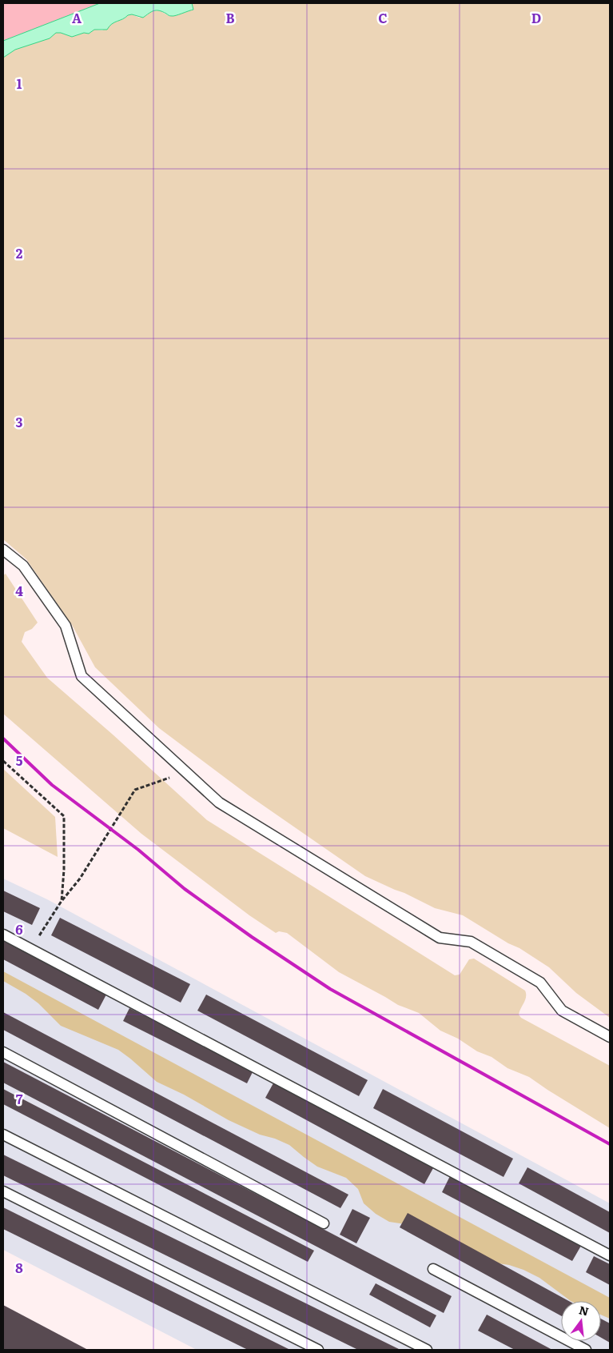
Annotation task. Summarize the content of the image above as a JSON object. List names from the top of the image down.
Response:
{
  "north": "top",
  "grid": {
    "columns": [
      "A",
      "B",
      "C",
      "D"
    ],
    "rows": [
      "1",
      "2",
      "3",
      "4",
      "5",
      "6",
      "7",
      "8"
    ]
  }
}
